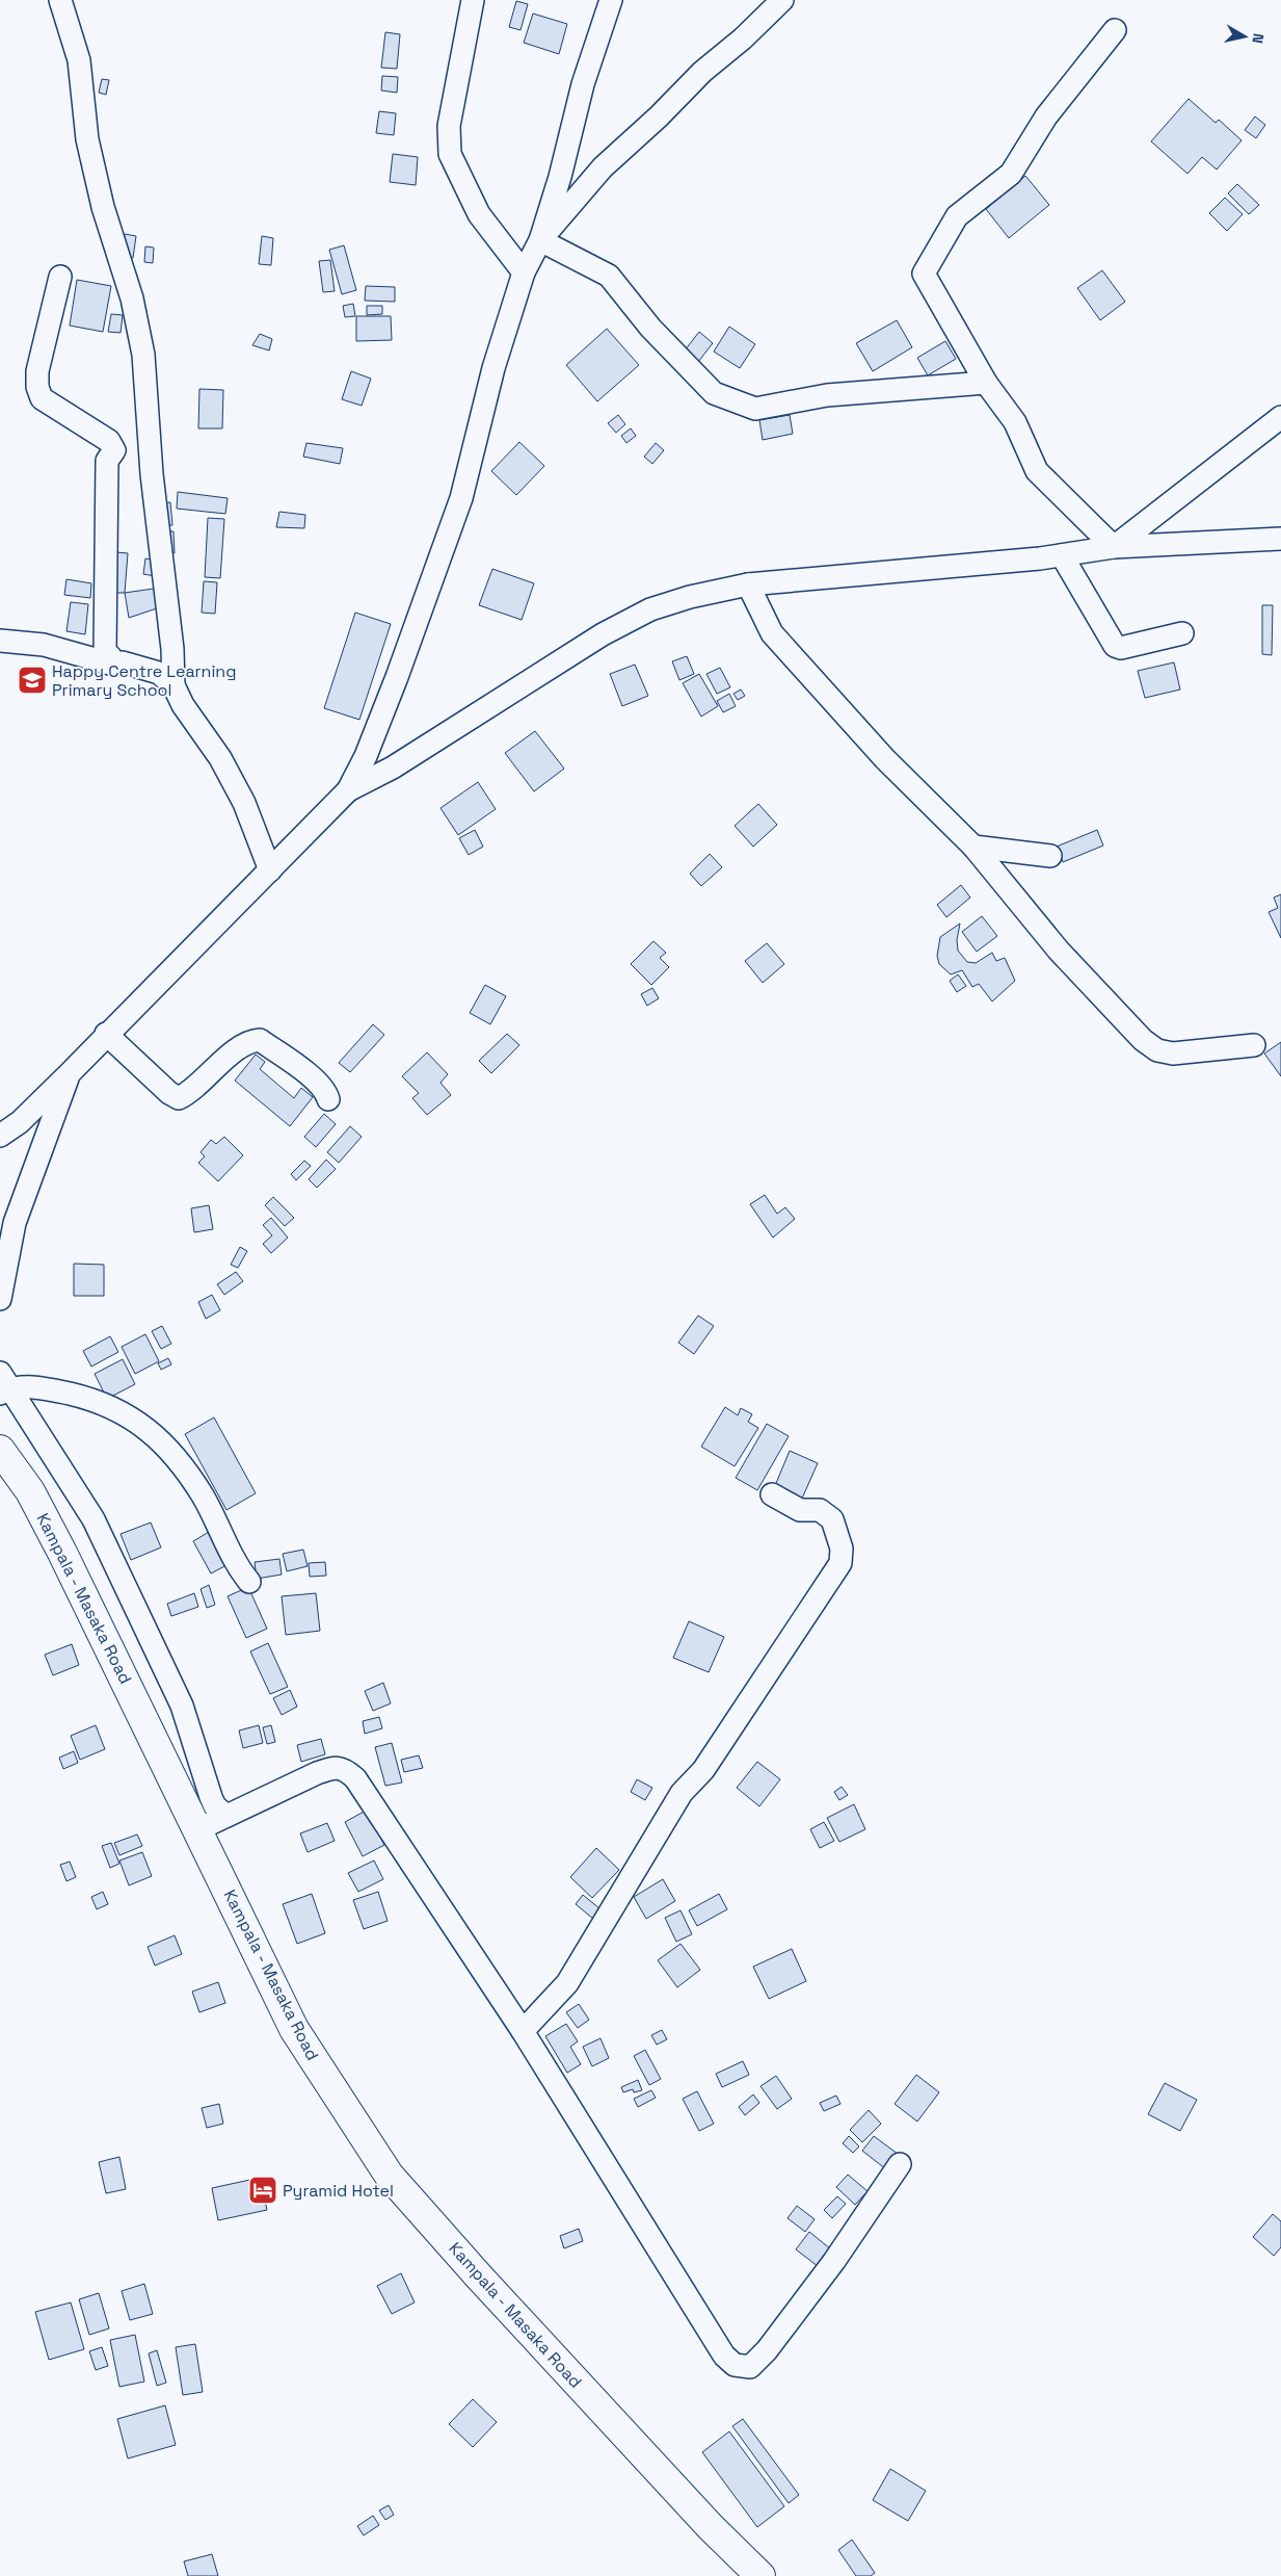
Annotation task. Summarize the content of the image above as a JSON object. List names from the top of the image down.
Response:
{
  "streets": {
    "main road": ["Kampala - Masaka Road"]
  },
  "places": {
    "school or university": ["Happy Centre Learning Primary School"],
    "hotel": ["Pyramid Hotel"]
  },
  "north": "right"
}
